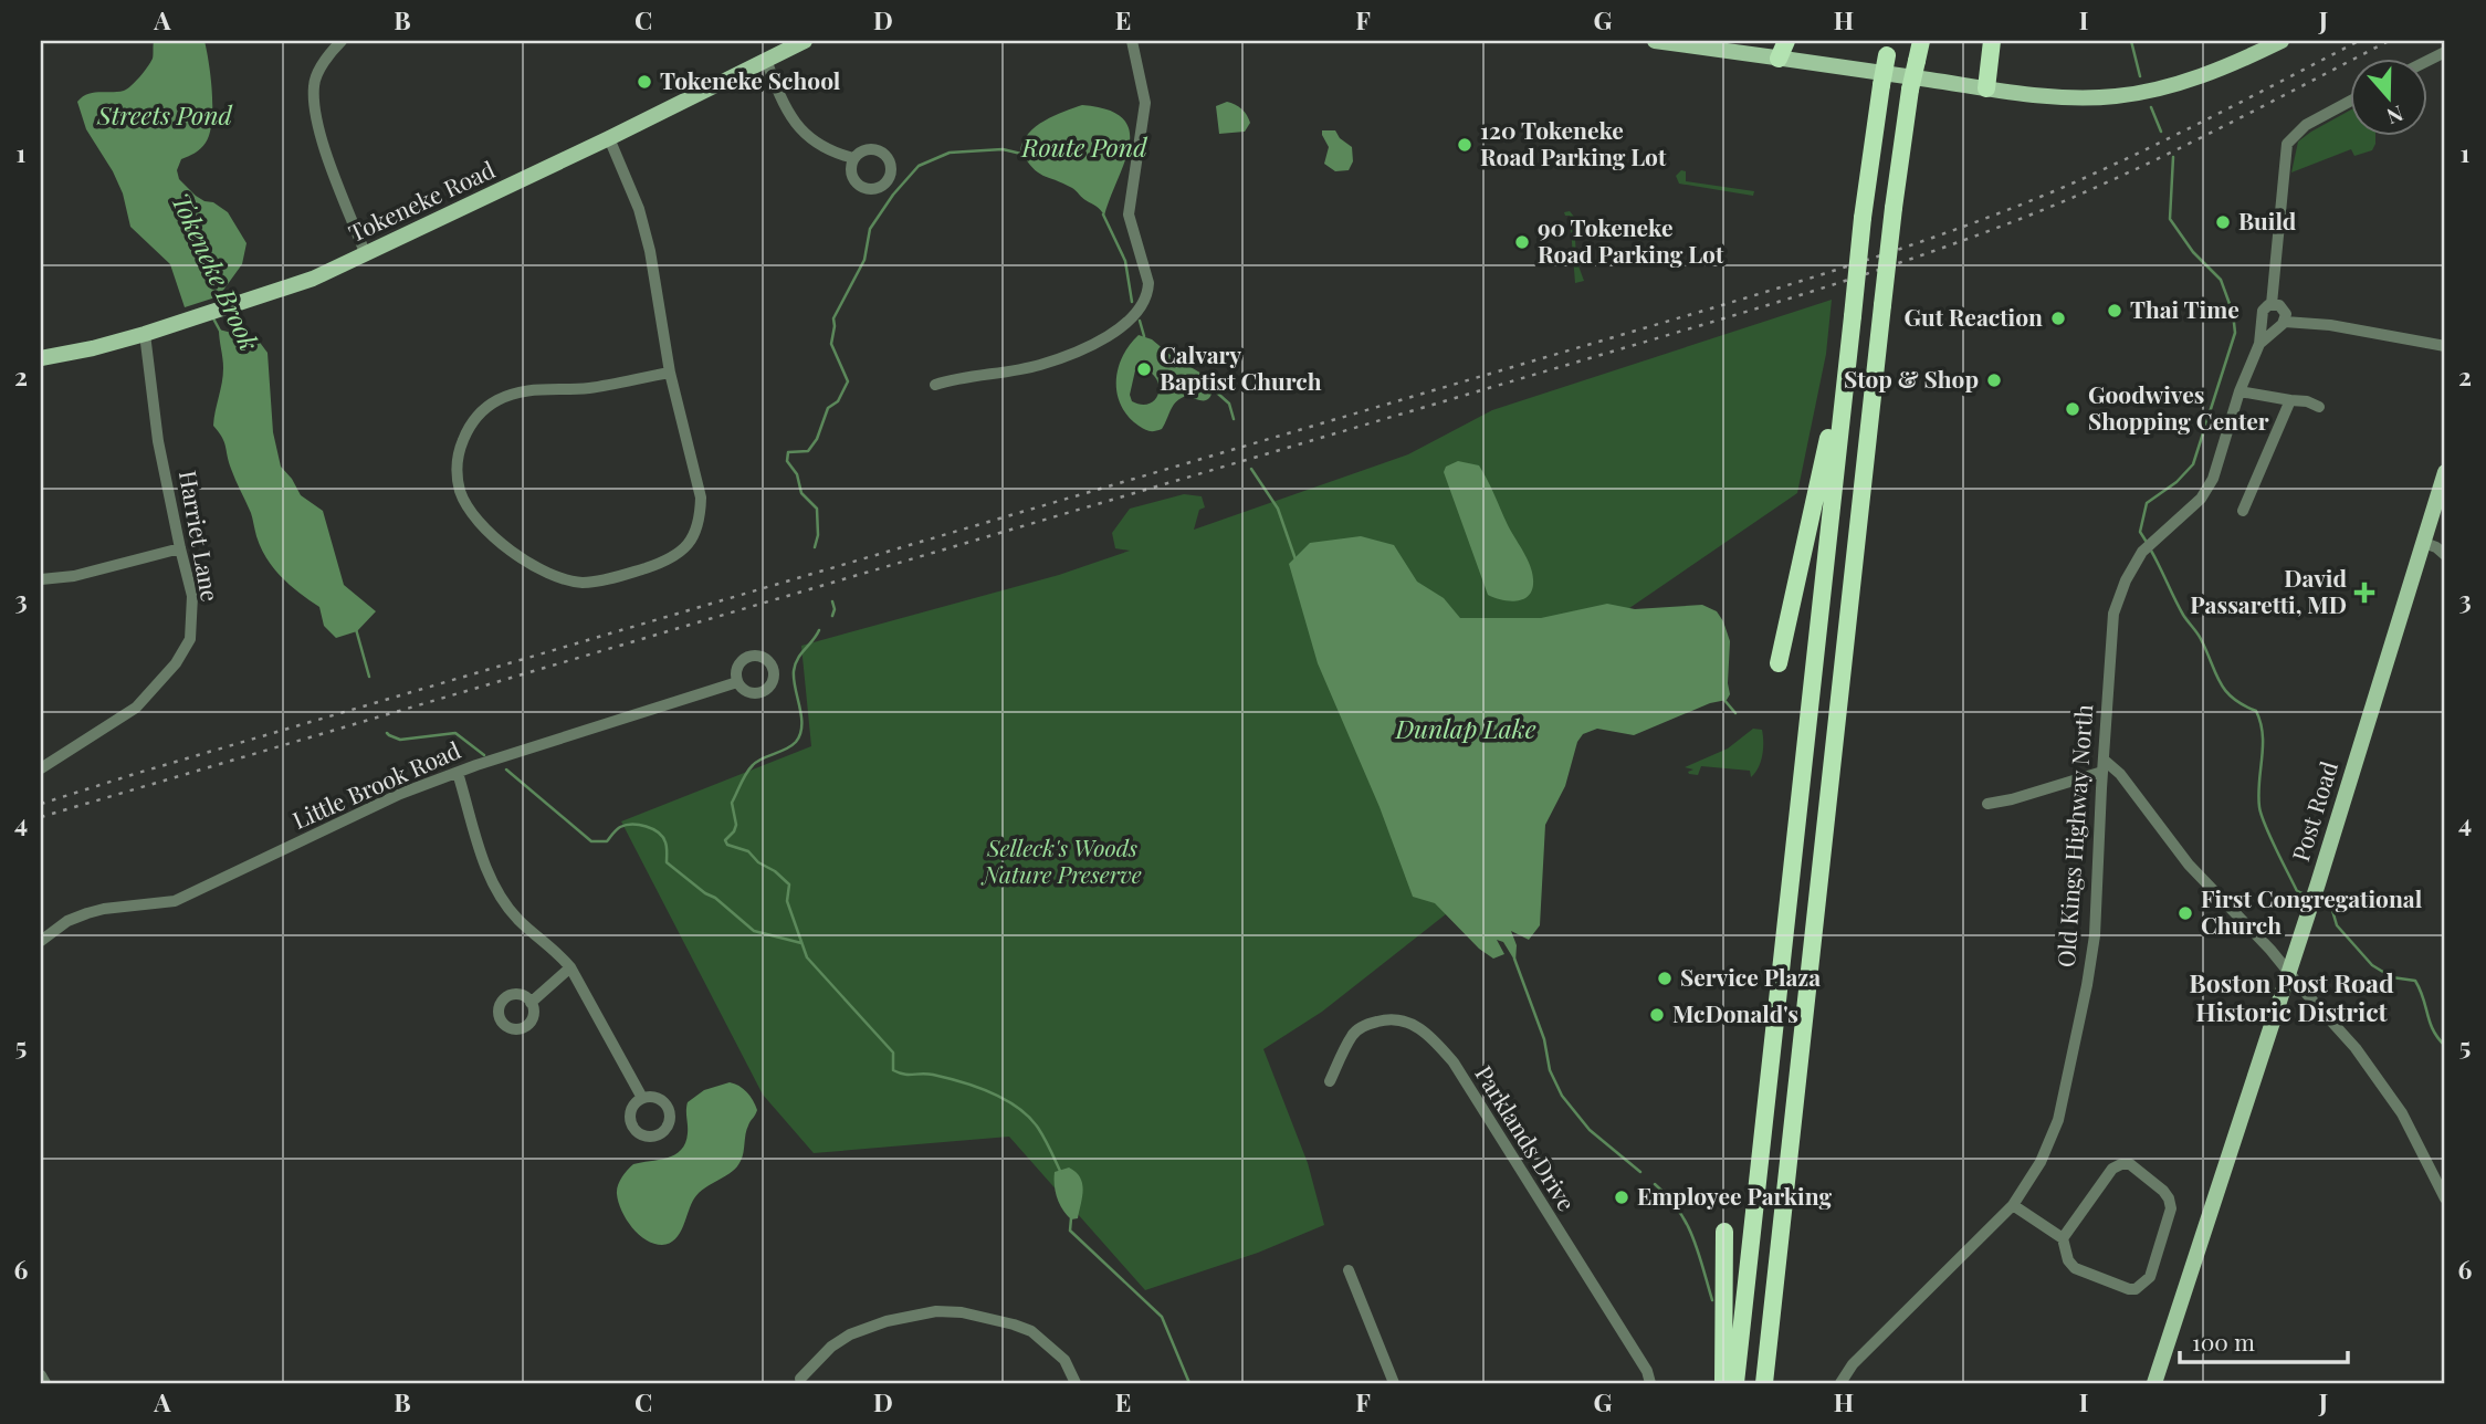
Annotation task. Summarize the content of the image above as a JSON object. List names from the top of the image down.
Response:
{
  "streets": {
    "main road": ["Tokeneke Road", "Post Road"],
    "street": [
      "Harriet Lane",
      "Little Brook Road",
      "Old Kings Highway North",
      "Parklands Drive"
    ]
  },
  "crossings": [
    ["Tokeneke Road", "Harriet Lane"]
  ],
  "districts": ["Boston Post Road Historic District"],
  "water": [
    "Streets Pond",
    "Route Pond",
    "Tokeneke Brook",
    "Dunlap Lake"
  ],
  "parks": ["Selleck's Woods Nature Preserve"],
  "places": {
    "other": [
      "Tokeneke School",
      "120 Tokeneke Road Parking Lot",
      "Build",
      "90 Tokeneke Road Parking Lot",
      "Thai Time",
      "Gut Reaction",
      "Calvary Baptist Church",
      "Stop & Shop",
      "Goodwives Shopping Center",
      "First Congregational Church",
      "Service Plaza",
      "McDonald's",
      "Employee Parking"
    ],
    "health": ["David Passaretti, MD"]
  },
  "scale_bar": "100 m",
  "north": "bottom",
  "grid": {
    "columns": [
      "A",
      "B",
      "C",
      "D",
      "E",
      "F",
      "G",
      "H",
      "I",
      "J"
    ],
    "rows": [
      "1",
      "2",
      "3",
      "4",
      "5",
      "6"
    ]
  }
}
